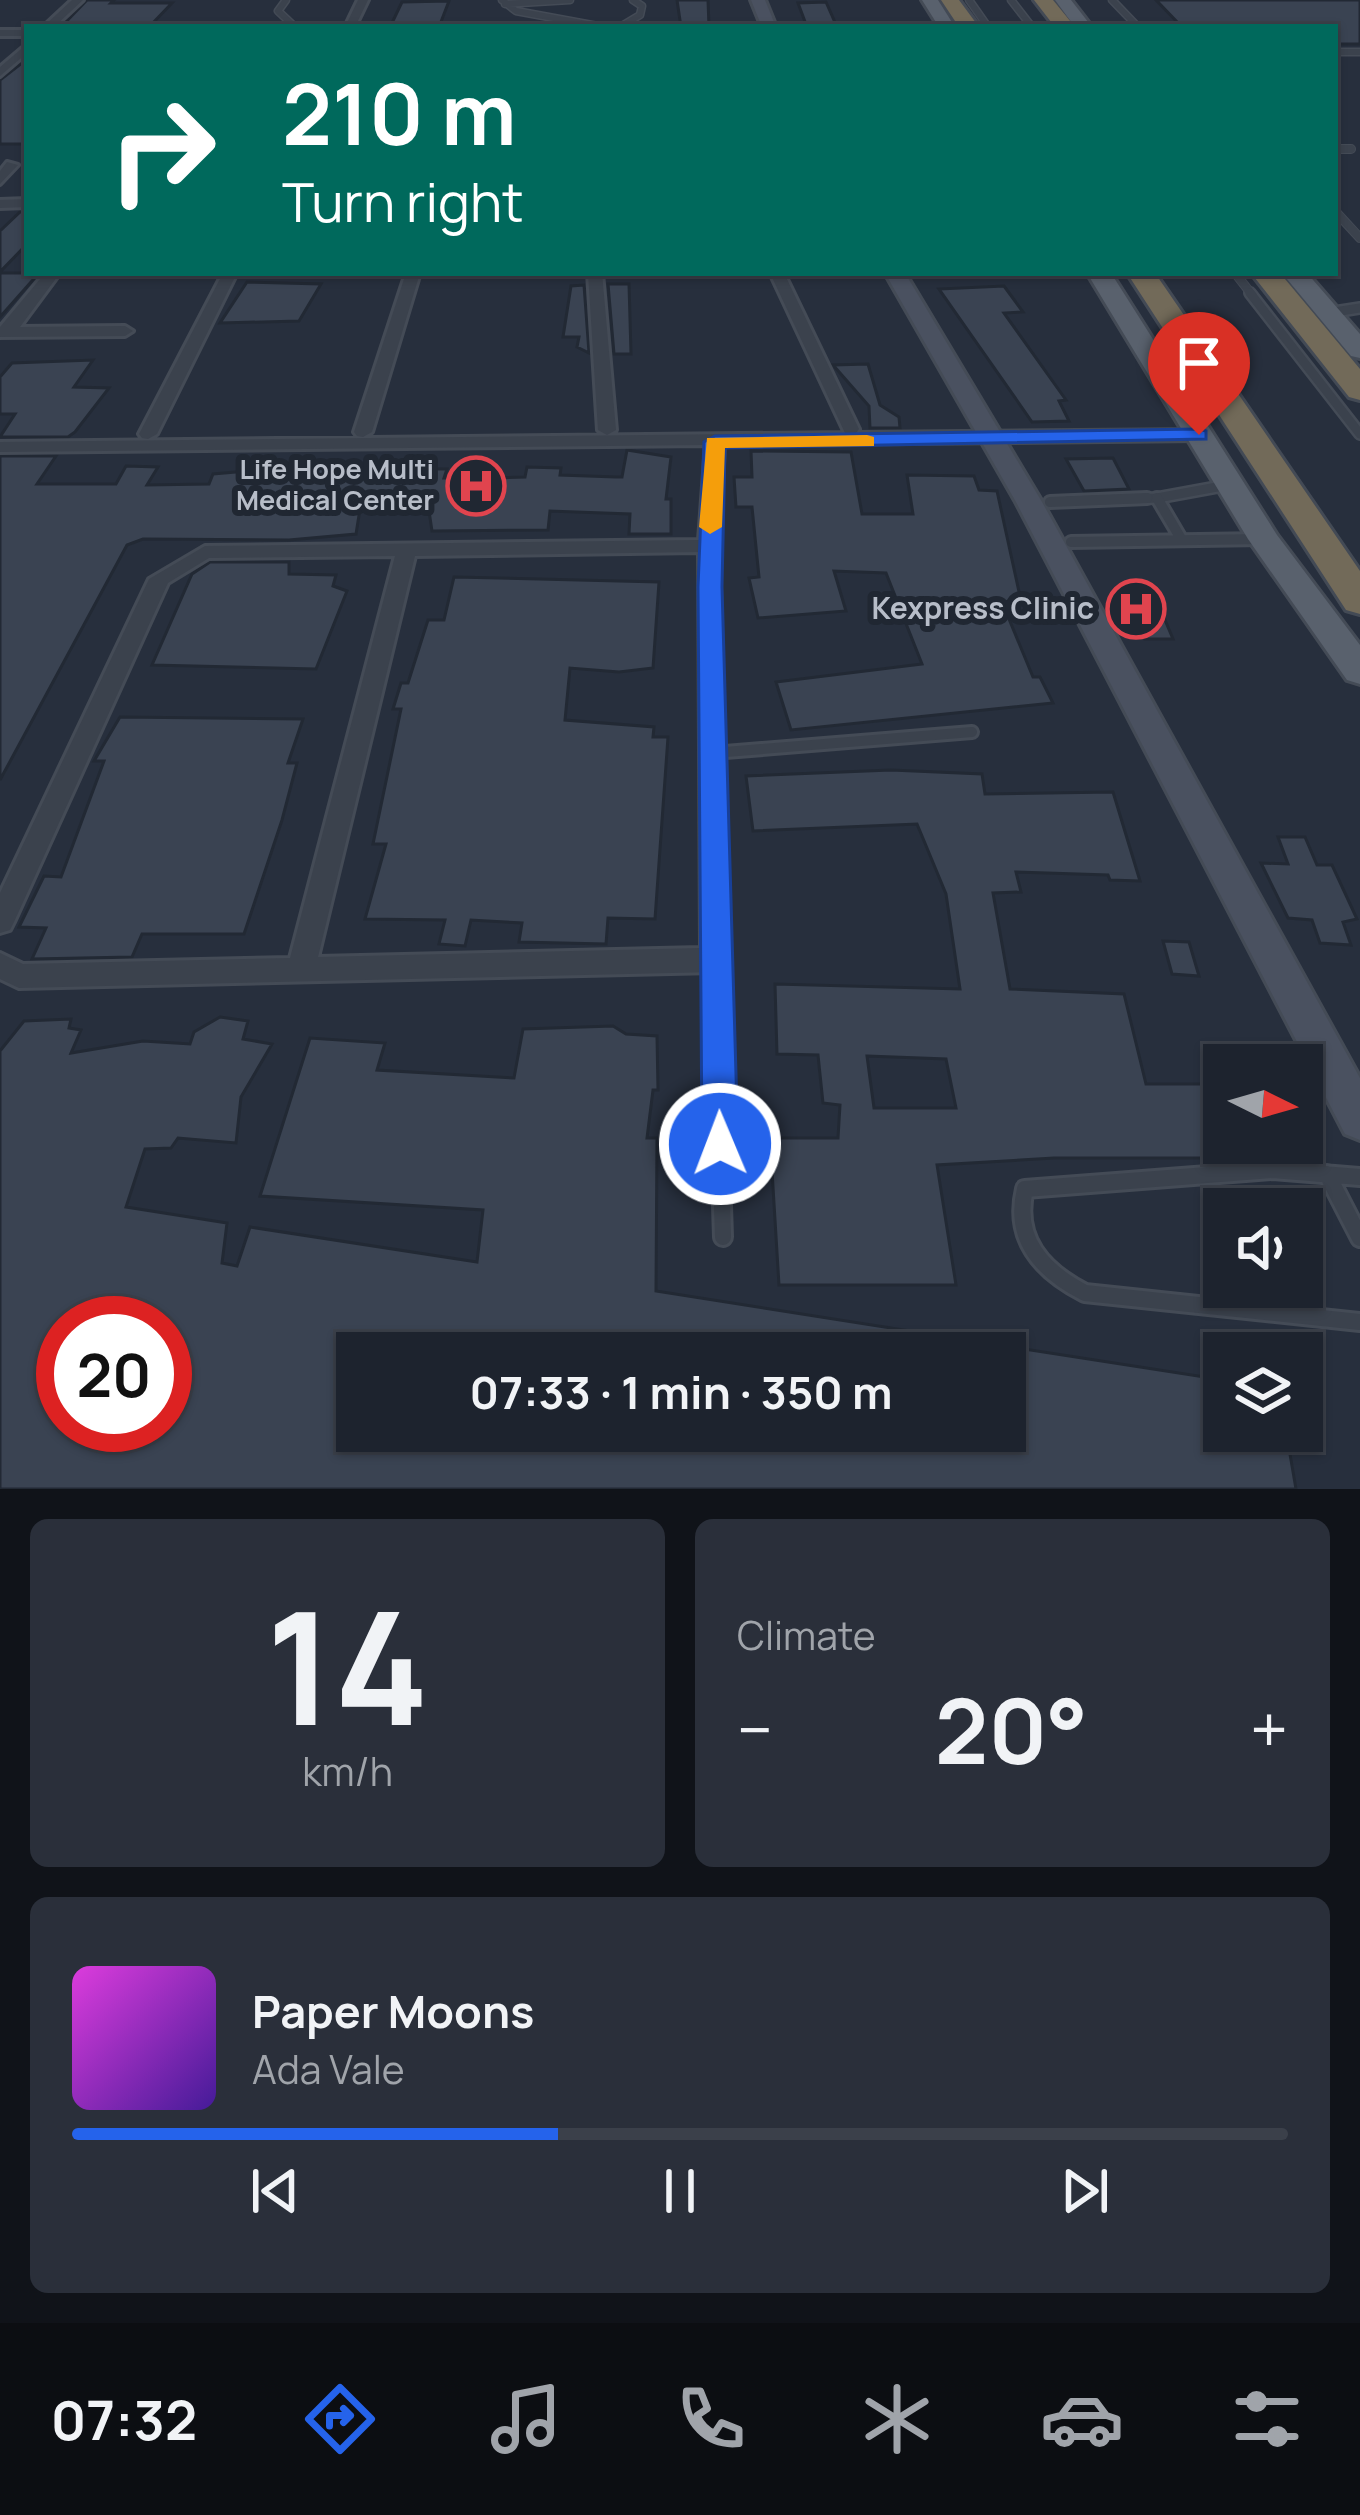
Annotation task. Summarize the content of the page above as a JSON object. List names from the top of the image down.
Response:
{
  "places": {
    "hospital": ["Life Hope Multi Medical Center", "Kexpress Clinic"]
  },
  "north": "right",
  "page": {
    "turn": ["210 m", "Turn right"],
    "limit": "20",
    "trip": "07:33 · 1 min · 350 m",
    "tile": [
      ["14", "km/h"],
      "Climate"
    ],
    "heat": ["−", "20°", "+"],
    "song": ["Paper Moons", "Ada Vale"],
    "tabs": "07:32"
  }
}
